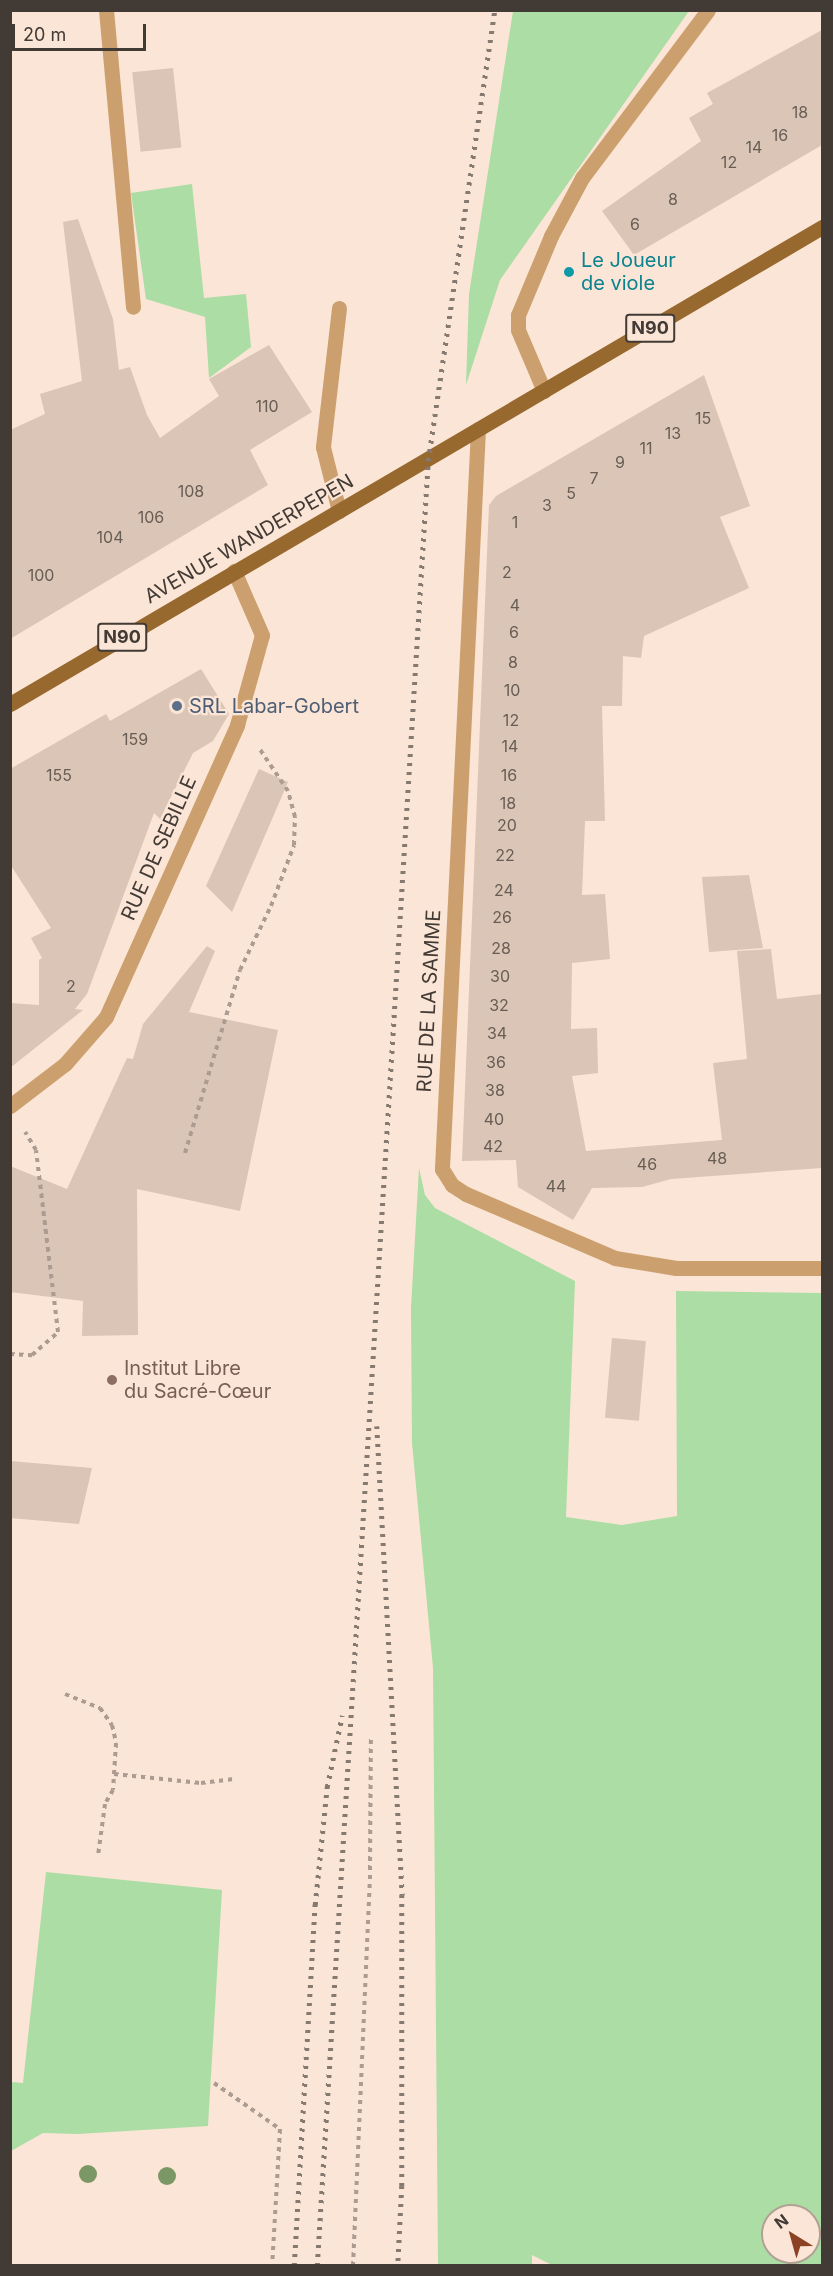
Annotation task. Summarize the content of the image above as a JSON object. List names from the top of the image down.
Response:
{
  "streets": {
    "main road": ["N90", "AVENUE WANDERPEPEN"],
    "street": ["RUE DE SEBILLE", "RUE DE LA SAMME"]
  },
  "crossings": [
    ["N90", "AVENUE WANDERPEPEN"],
    ["N90", "RUE DE LA SAMME"],
    ["AVENUE WANDERPEPEN", "RUE DE SEBILLE"],
    ["AVENUE WANDERPEPEN", "RUE DE LA SAMME"]
  ],
  "places": ["Le Joueur de viole", "SRL Labar-Gobert", "Institut Libre du Sacré-Cœur"],
  "house_numbers": [
    "18",
    "16",
    "14",
    "12",
    "8",
    "6",
    "110",
    "15",
    "13",
    "11",
    "9",
    "7",
    "108",
    "5",
    "3",
    "106",
    "1",
    "104",
    "2",
    "100",
    "4",
    "6",
    "8",
    "10",
    "12",
    "159",
    "14",
    "155",
    "16",
    "18",
    "20",
    "22",
    "24",
    "26",
    "28",
    "30",
    "2",
    "32",
    "34",
    "36",
    "38",
    "40",
    "42",
    "48",
    "46",
    "44"
  ],
  "scale_bar": "20 m",
  "north": "top left"
}
